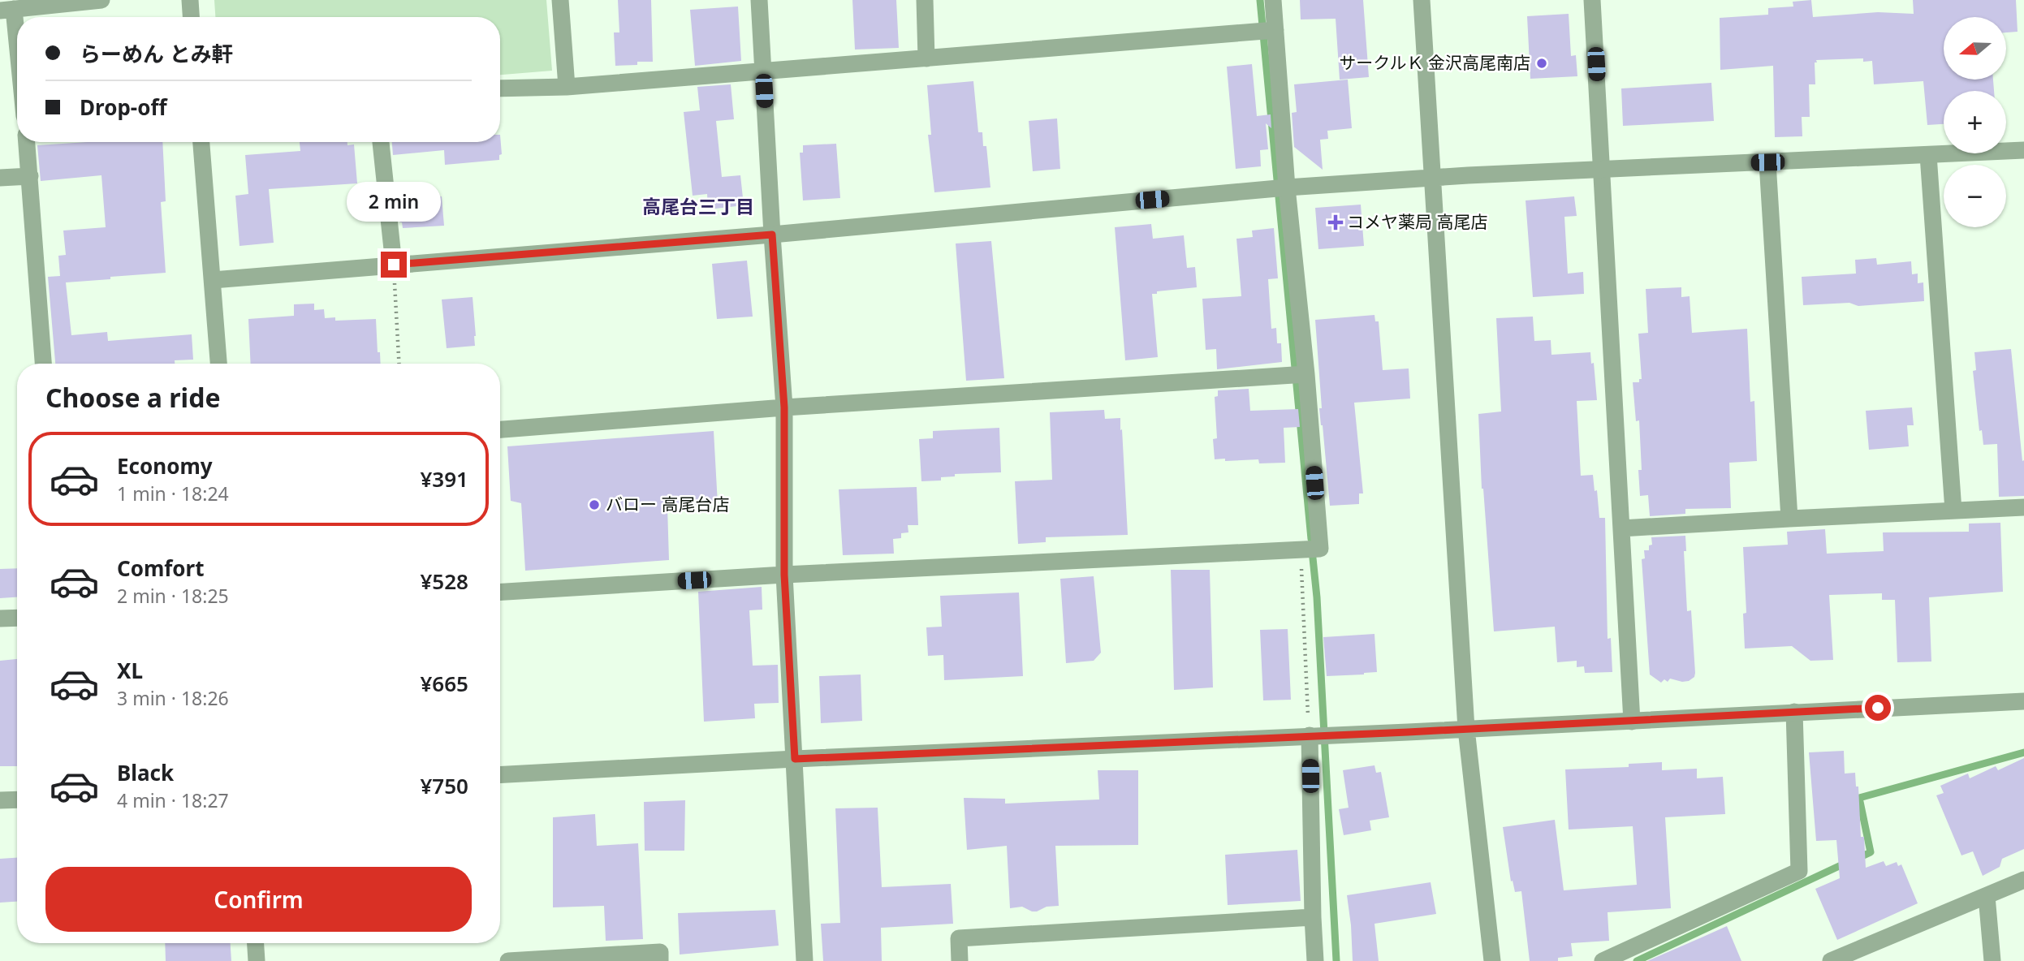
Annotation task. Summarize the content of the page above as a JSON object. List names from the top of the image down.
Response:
{
  "districts": ["高尾台三丁目"],
  "places": {
    "other": ["サークルＫ 金沢高尾南店", "バロー 高尾台店"],
    "health": ["コメヤ薬局 高尾店"]
  },
  "north": "left",
  "page": {
    "map_buttons": ["+", "−"],
    "banner": ["らーめん とみ軒", "Drop-off"],
    "bubble": "2 min",
    "heading": "Choose a ride",
    "list": [
      {
        "name": "Economy",
        "note": "1 min · 18:24",
        "value": "¥391"
      },
      {
        "name": "Comfort",
        "note": "2 min · 18:25",
        "value": "¥528"
      },
      {
        "name": "XL",
        "note": "3 min · 18:26",
        "value": "¥665"
      },
      {
        "name": "Black",
        "note": "4 min · 18:27",
        "value": "¥750"
      }
    ],
    "buttons": "Confirm"
  }
}
